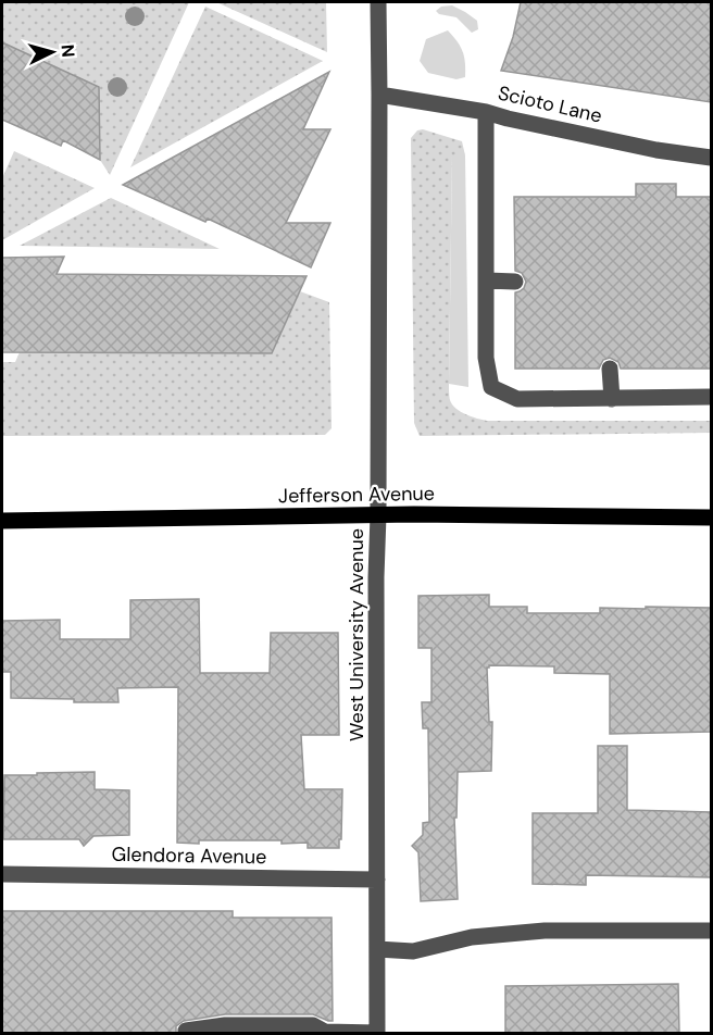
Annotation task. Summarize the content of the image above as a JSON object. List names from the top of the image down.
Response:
{
  "streets": {
    "main road": ["Jefferson Avenue"],
    "street": ["Scioto Lane", "West University Avenue", "Glendora Avenue"]
  },
  "crossings": [
    ["Scioto Lane", "West University Avenue"],
    ["Jefferson Avenue", "West University Avenue"],
    ["West University Avenue", "Glendora Avenue"]
  ],
  "north": "right"
}
